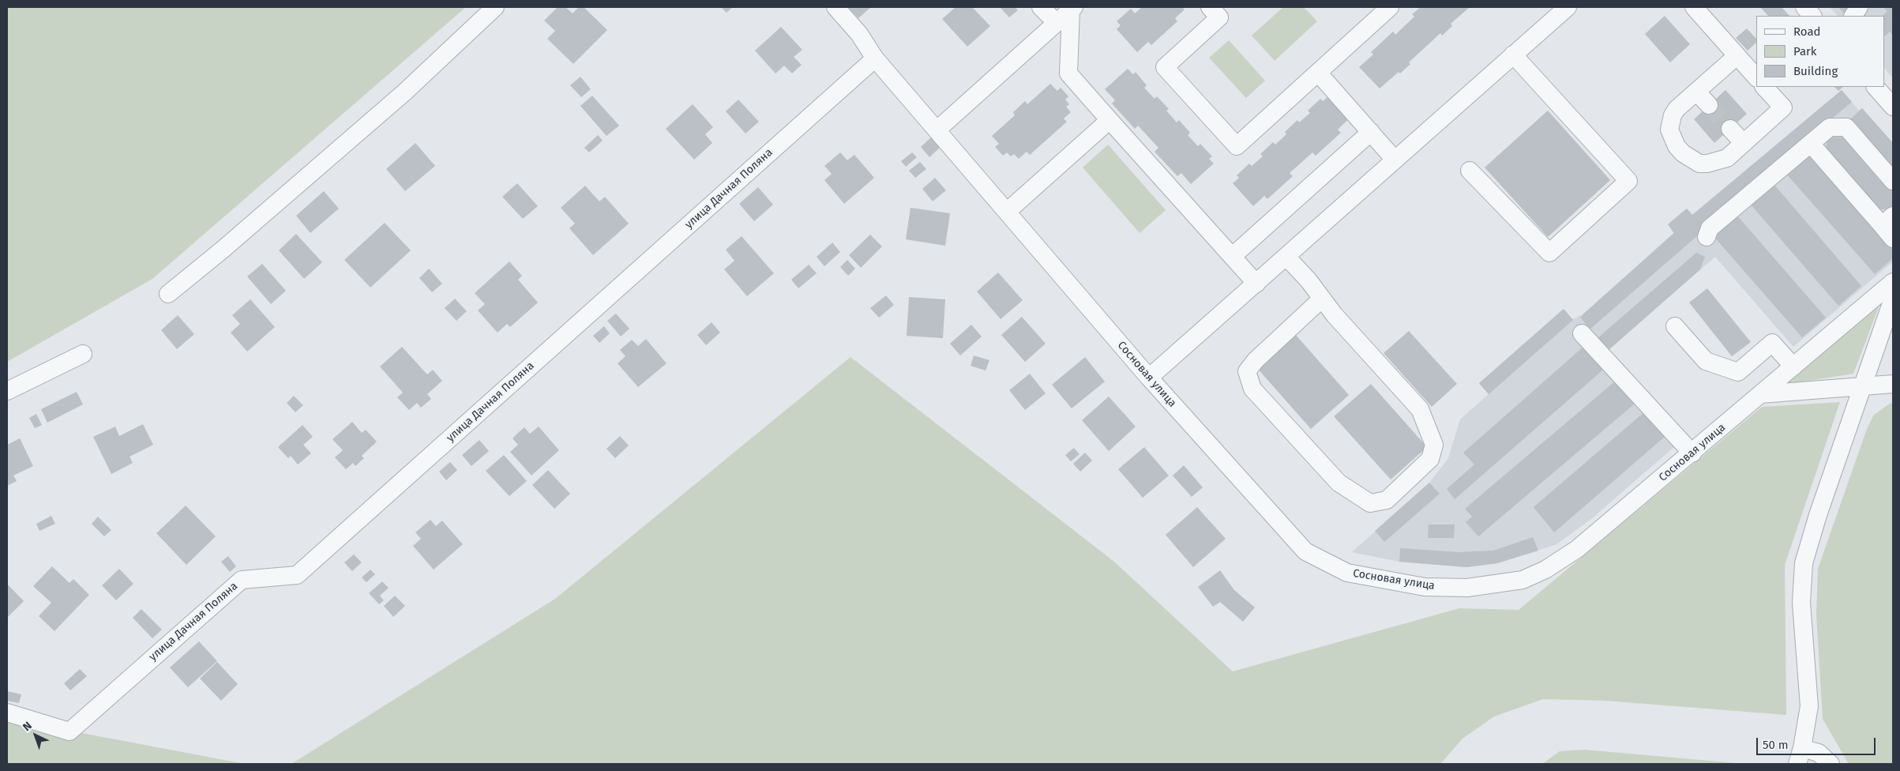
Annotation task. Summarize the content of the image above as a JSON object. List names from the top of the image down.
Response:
{
  "streets": {
    "street": ["улица Дачная Поляна", "Сосновая улица"]
  },
  "legend": ["Road", "Park", "Building"],
  "scale_bar": "50 m",
  "north": "top left"
}
